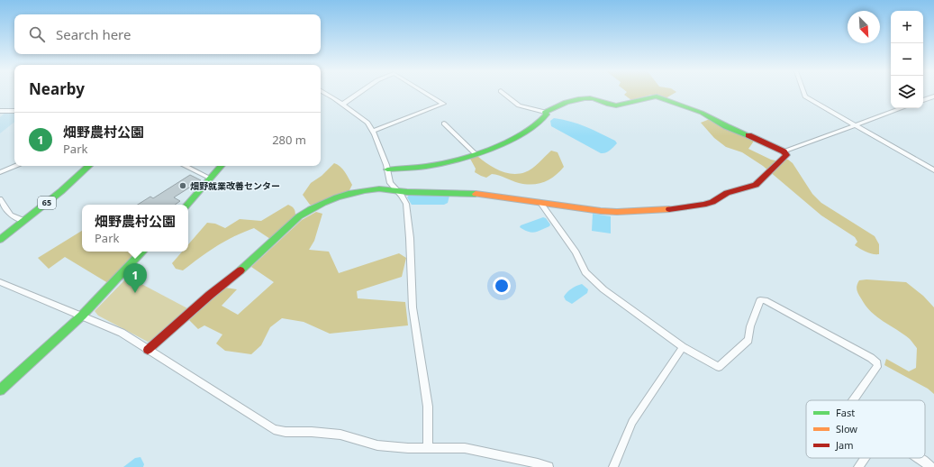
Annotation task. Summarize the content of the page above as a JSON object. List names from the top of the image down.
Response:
{
  "streets": {
    "street": ["65"]
  },
  "places": ["畑野就業改善センター"],
  "legend": ["Fast", "Slow", "Jam"],
  "north": "bottom right",
  "page": {
    "map_buttons": ["+", "−"],
    "search": "Search here",
    "heading": "Nearby",
    "list": [
      {
        "mark": "1",
        "name": "畑野農村公園",
        "note": "Park",
        "value": "280 m"
      }
    ],
    "popup": ["畑野農村公園", "Park"],
    "pins": "1"
  }
}
